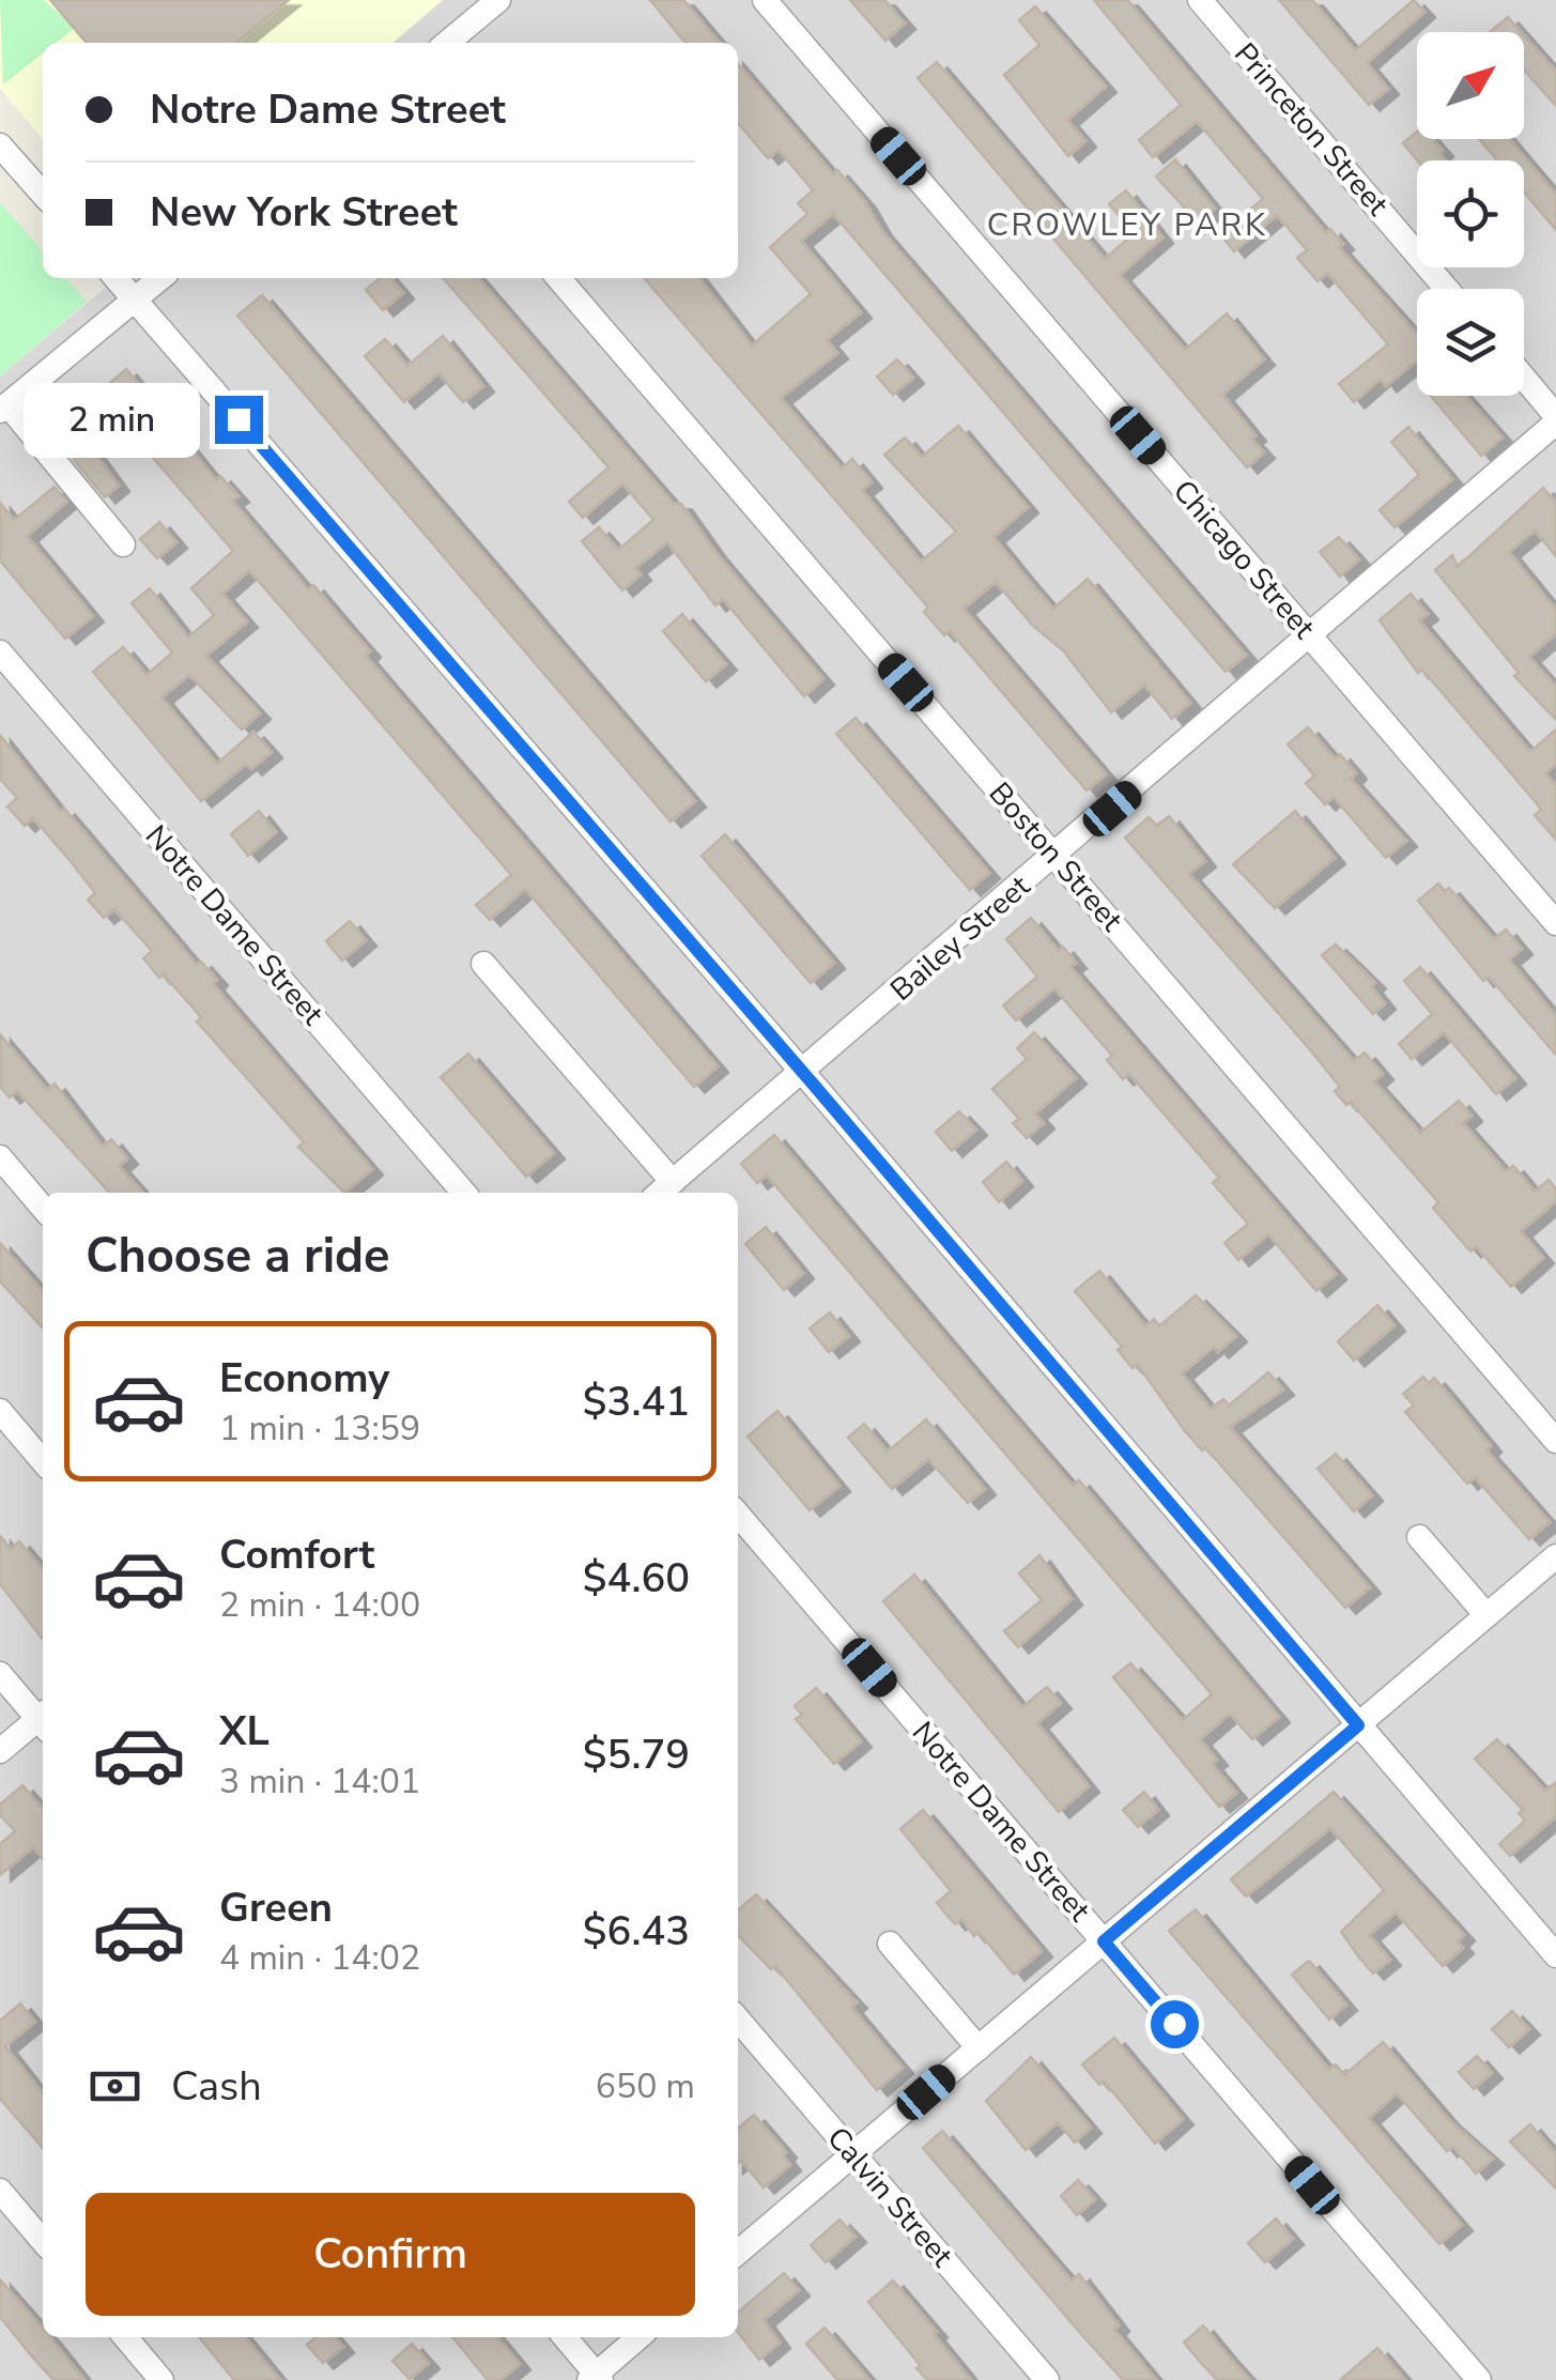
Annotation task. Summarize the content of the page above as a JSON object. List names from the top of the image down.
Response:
{
  "streets": {
    "street": [
      "Princeton Street",
      "Chicago Street",
      "Boston Street",
      "Notre Dame Street",
      "Bailey Street",
      "Calvin Street"
    ]
  },
  "crossings": [
    ["Chicago Street", "Bailey Street"],
    ["Boston Street", "Bailey Street"]
  ],
  "districts": ["CROWLEY PARK"],
  "north": "top right",
  "page": {
    "banner": ["Notre Dame Street", "New York Street"],
    "bubble": "2 min",
    "heading": "Choose a ride",
    "list": [
      {
        "name": "Economy",
        "note": "1 min · 13:59",
        "value": "$3.41"
      },
      {
        "name": "Comfort",
        "note": "2 min · 14:00",
        "value": "$4.60"
      },
      {
        "name": "XL",
        "note": "3 min · 14:01",
        "value": "$5.79"
      },
      {
        "name": "Green",
        "note": "4 min · 14:02",
        "value": "$6.43"
      }
    ],
    "pay": ["Cash", "650 m"],
    "buttons": "Confirm"
  }
}
